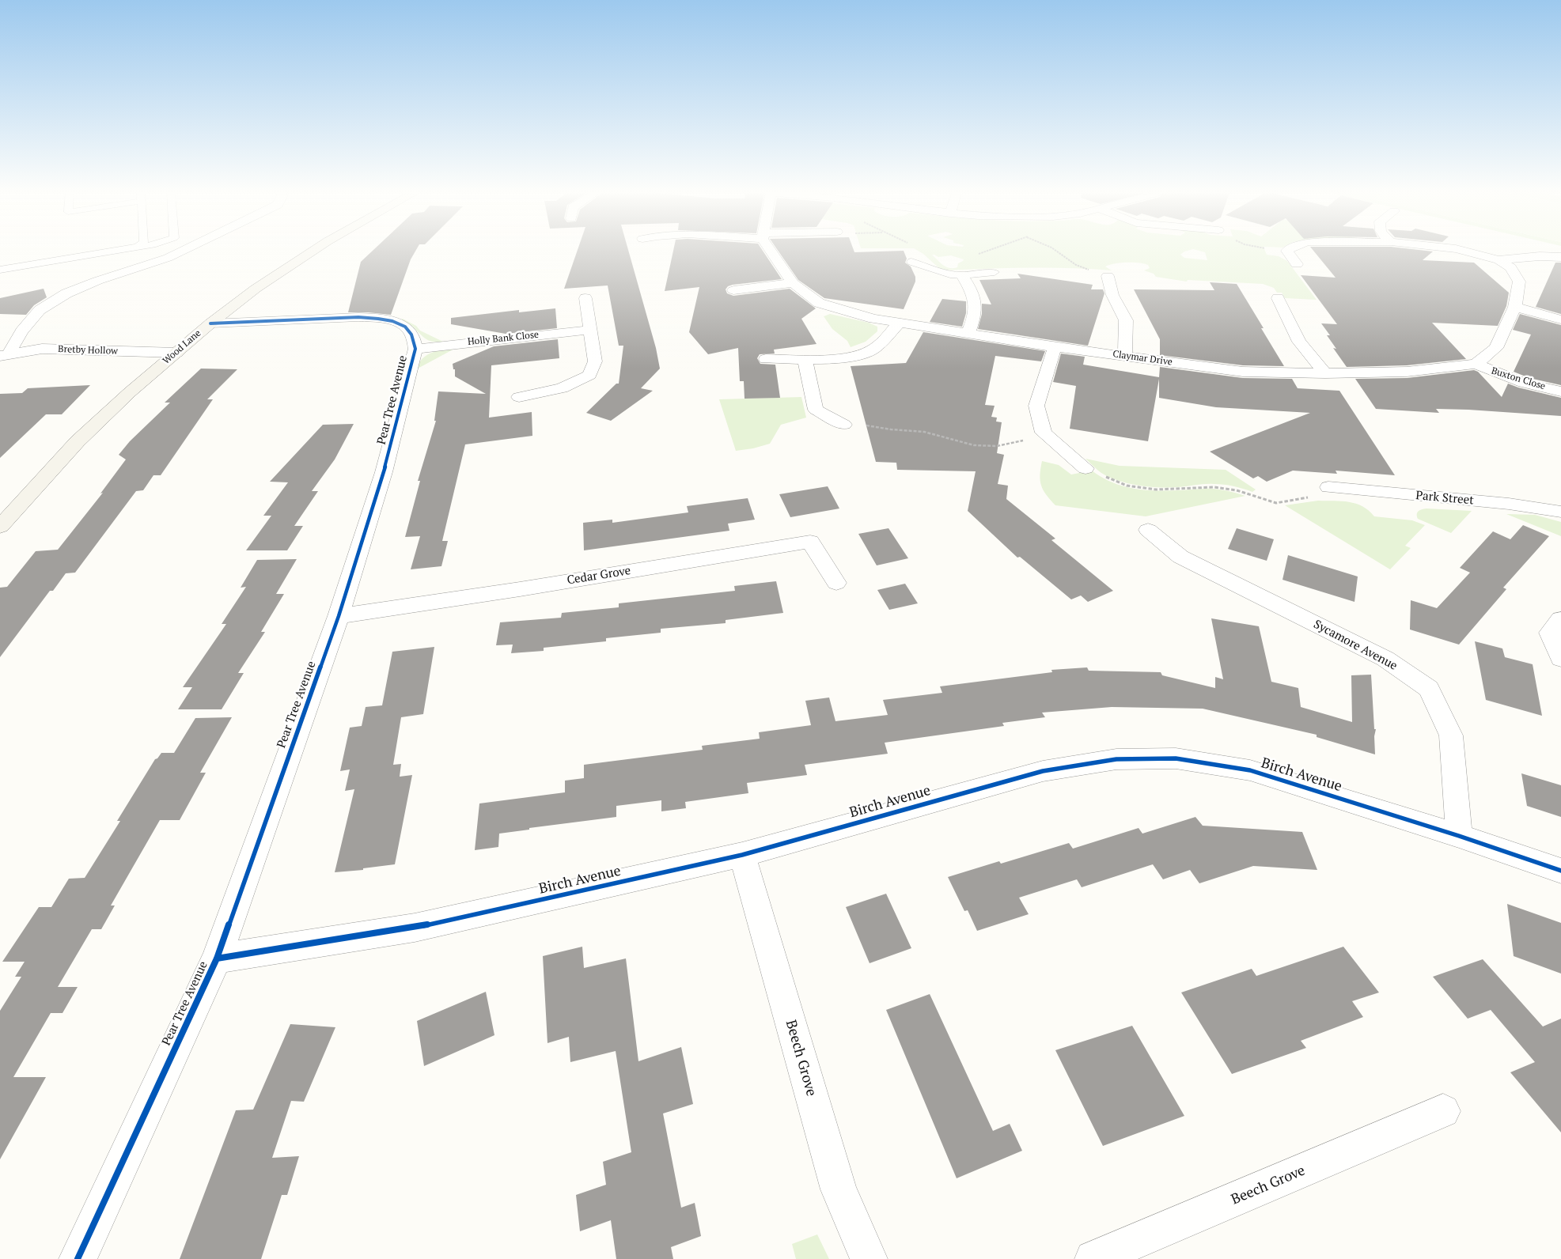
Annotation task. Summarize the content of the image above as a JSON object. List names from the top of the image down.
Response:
{
  "streets": {
    "street": [
      "Holly Bank Close",
      "Wood Lane",
      "Bretby Hollow",
      "Claymar Drive",
      "Buxton Close",
      "Pear Tree Avenue",
      "Park Street",
      "Cedar Grove",
      "Sycamore Avenue",
      "Birch Avenue",
      "Beech Grove"
    ]
  },
  "crossings": [
    ["Holly Bank Close", "Pear Tree Avenue"],
    ["Wood Lane", "Bretby Hollow"],
    ["Wood Lane", "Pear Tree Avenue"],
    ["Claymar Drive", "Buxton Close"],
    ["Pear Tree Avenue", "Cedar Grove"],
    ["Pear Tree Avenue", "Birch Avenue"],
    ["Sycamore Avenue", "Birch Avenue"],
    ["Birch Avenue", "Beech Grove"]
  ]
}
